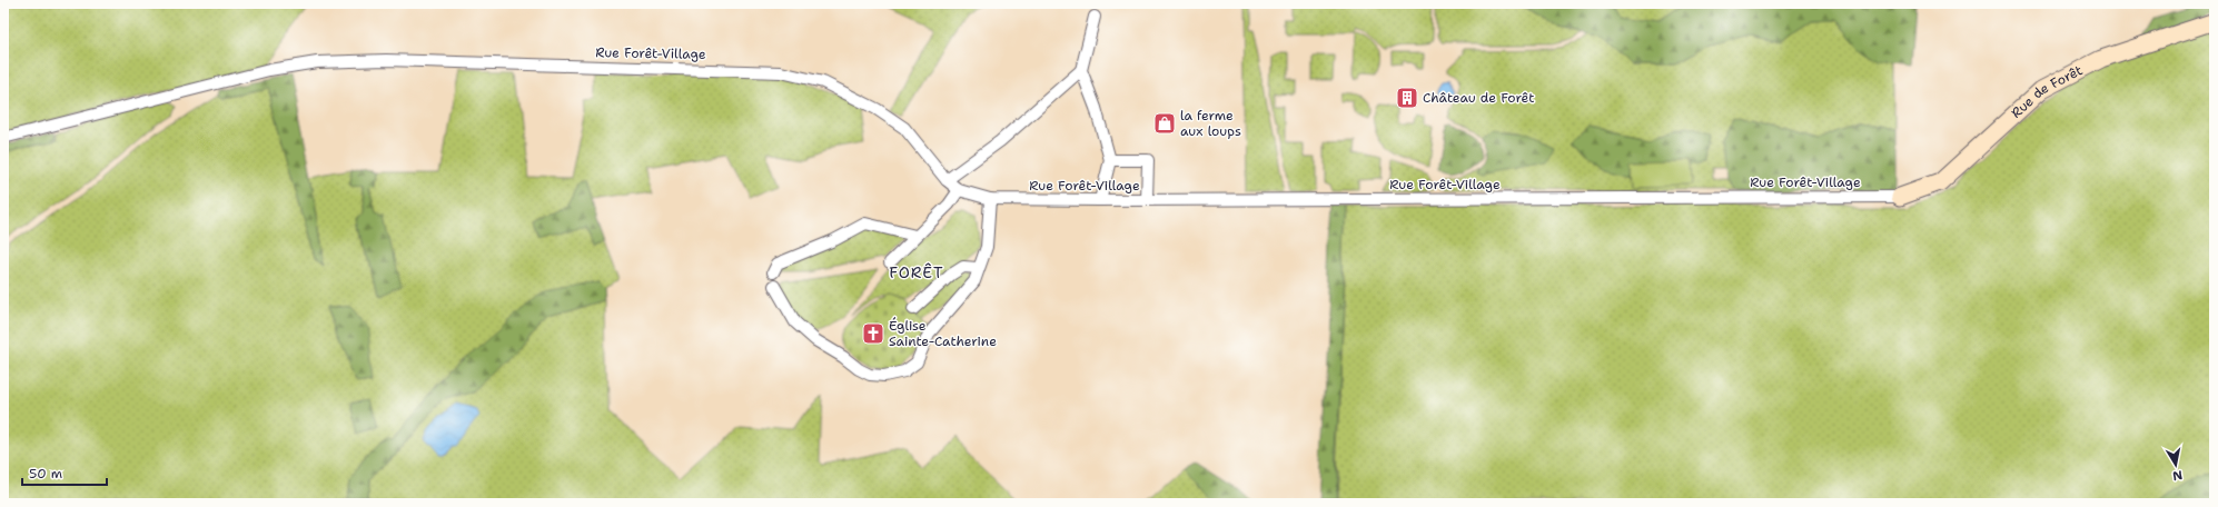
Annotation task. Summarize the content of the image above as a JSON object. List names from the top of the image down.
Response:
{
  "streets": {
    "street": ["Rue Forêt-Village", "Rue de Forêt"]
  },
  "crossings": [
    ["Rue Forêt-Village", "Rue de Forêt"]
  ],
  "districts": ["FORÊT"],
  "places": {
    "building": ["Château de Forêt"],
    "shop": ["la ferme aux loups"],
    "church": ["Église Sainte-Catherine"]
  },
  "scale_bar": "50 m",
  "north": "bottom"
}
